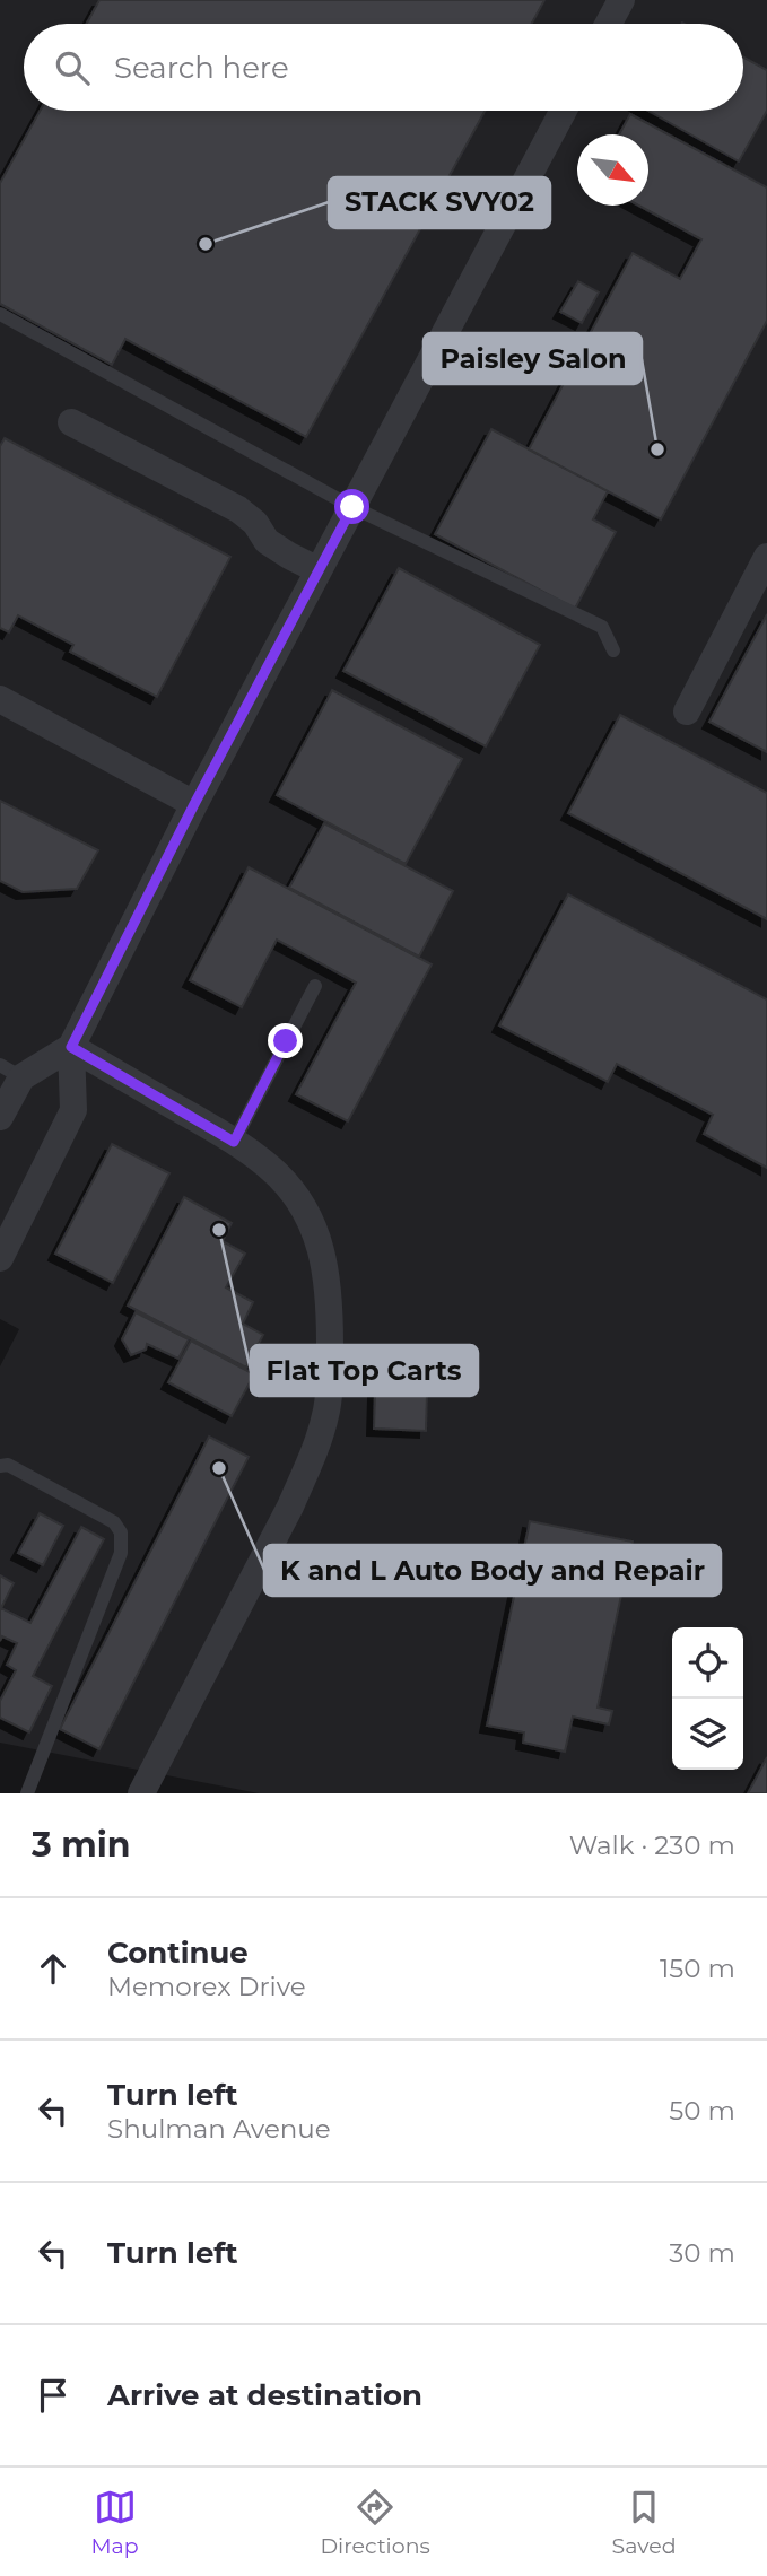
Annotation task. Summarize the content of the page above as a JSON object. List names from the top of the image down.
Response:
{
  "places": [
    "STACK SVY02",
    "Paisley Salon",
    "Flat Top Carts",
    "K and L Auto Body and Repair"
  ],
  "north": "bottom right",
  "page": {
    "search": "Search here",
    "heading": ["3 min", "Walk · 230 m"],
    "list": [
      ["Continue", "Memorex Drive", "150 m"],
      ["Turn left", "Shulman Avenue", "50 m"],
      ["Turn left", "30 m"],
      "Arrive at destination"
    ],
    "nav": ["Map", "Directions", "Saved"]
  }
}
